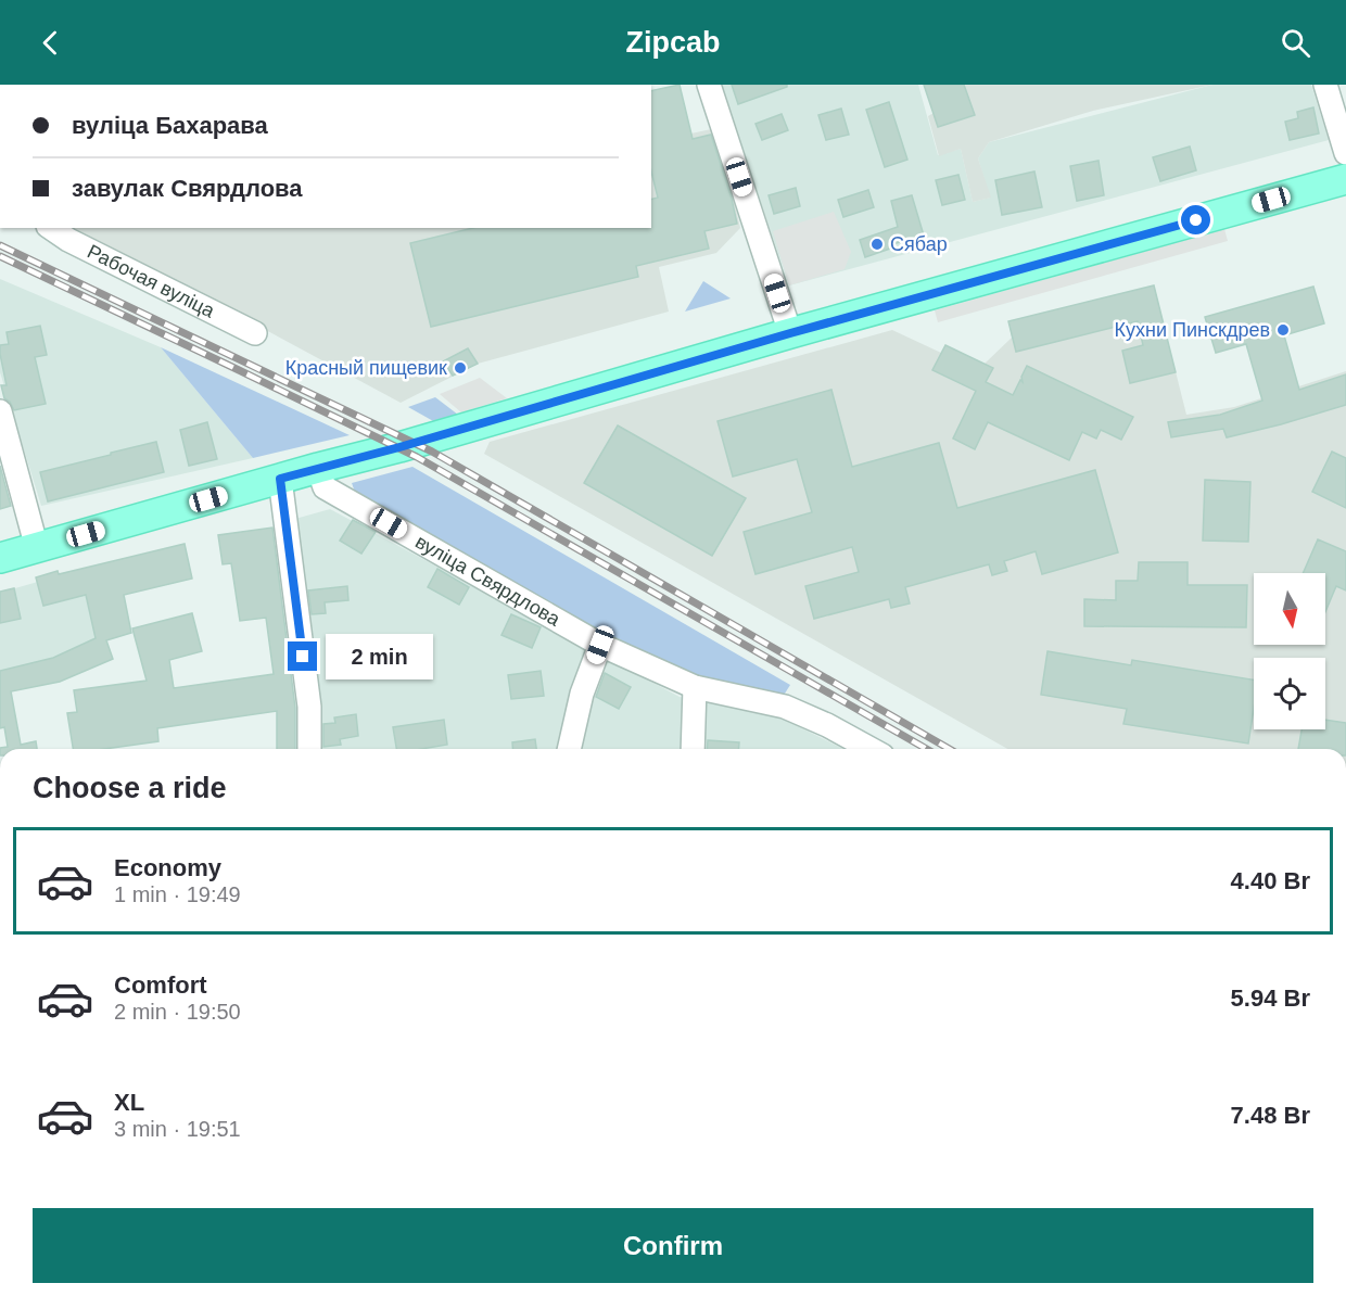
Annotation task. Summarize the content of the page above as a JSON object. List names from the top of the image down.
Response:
{
  "streets": {
    "street": ["Рабочая вуліца", "вуліца Свярдлова"]
  },
  "places": ["Сябар", "Кухни Пинскдрев", "Красный пищевик"],
  "north": "bottom",
  "page": {
    "header": "Zipcab",
    "banner": ["вуліца Бахарава", "завулак Свярдлова"],
    "bubble": "2 min",
    "heading": "Choose a ride",
    "list": [
      {
        "name": "Economy",
        "note": "1 min · 19:49",
        "value": "4.40 Br"
      },
      {
        "name": "Comfort",
        "note": "2 min · 19:50",
        "value": "5.94 Br"
      },
      {
        "name": "XL",
        "note": "3 min · 19:51",
        "value": "7.48 Br"
      }
    ],
    "buttons": "Confirm"
  }
}
